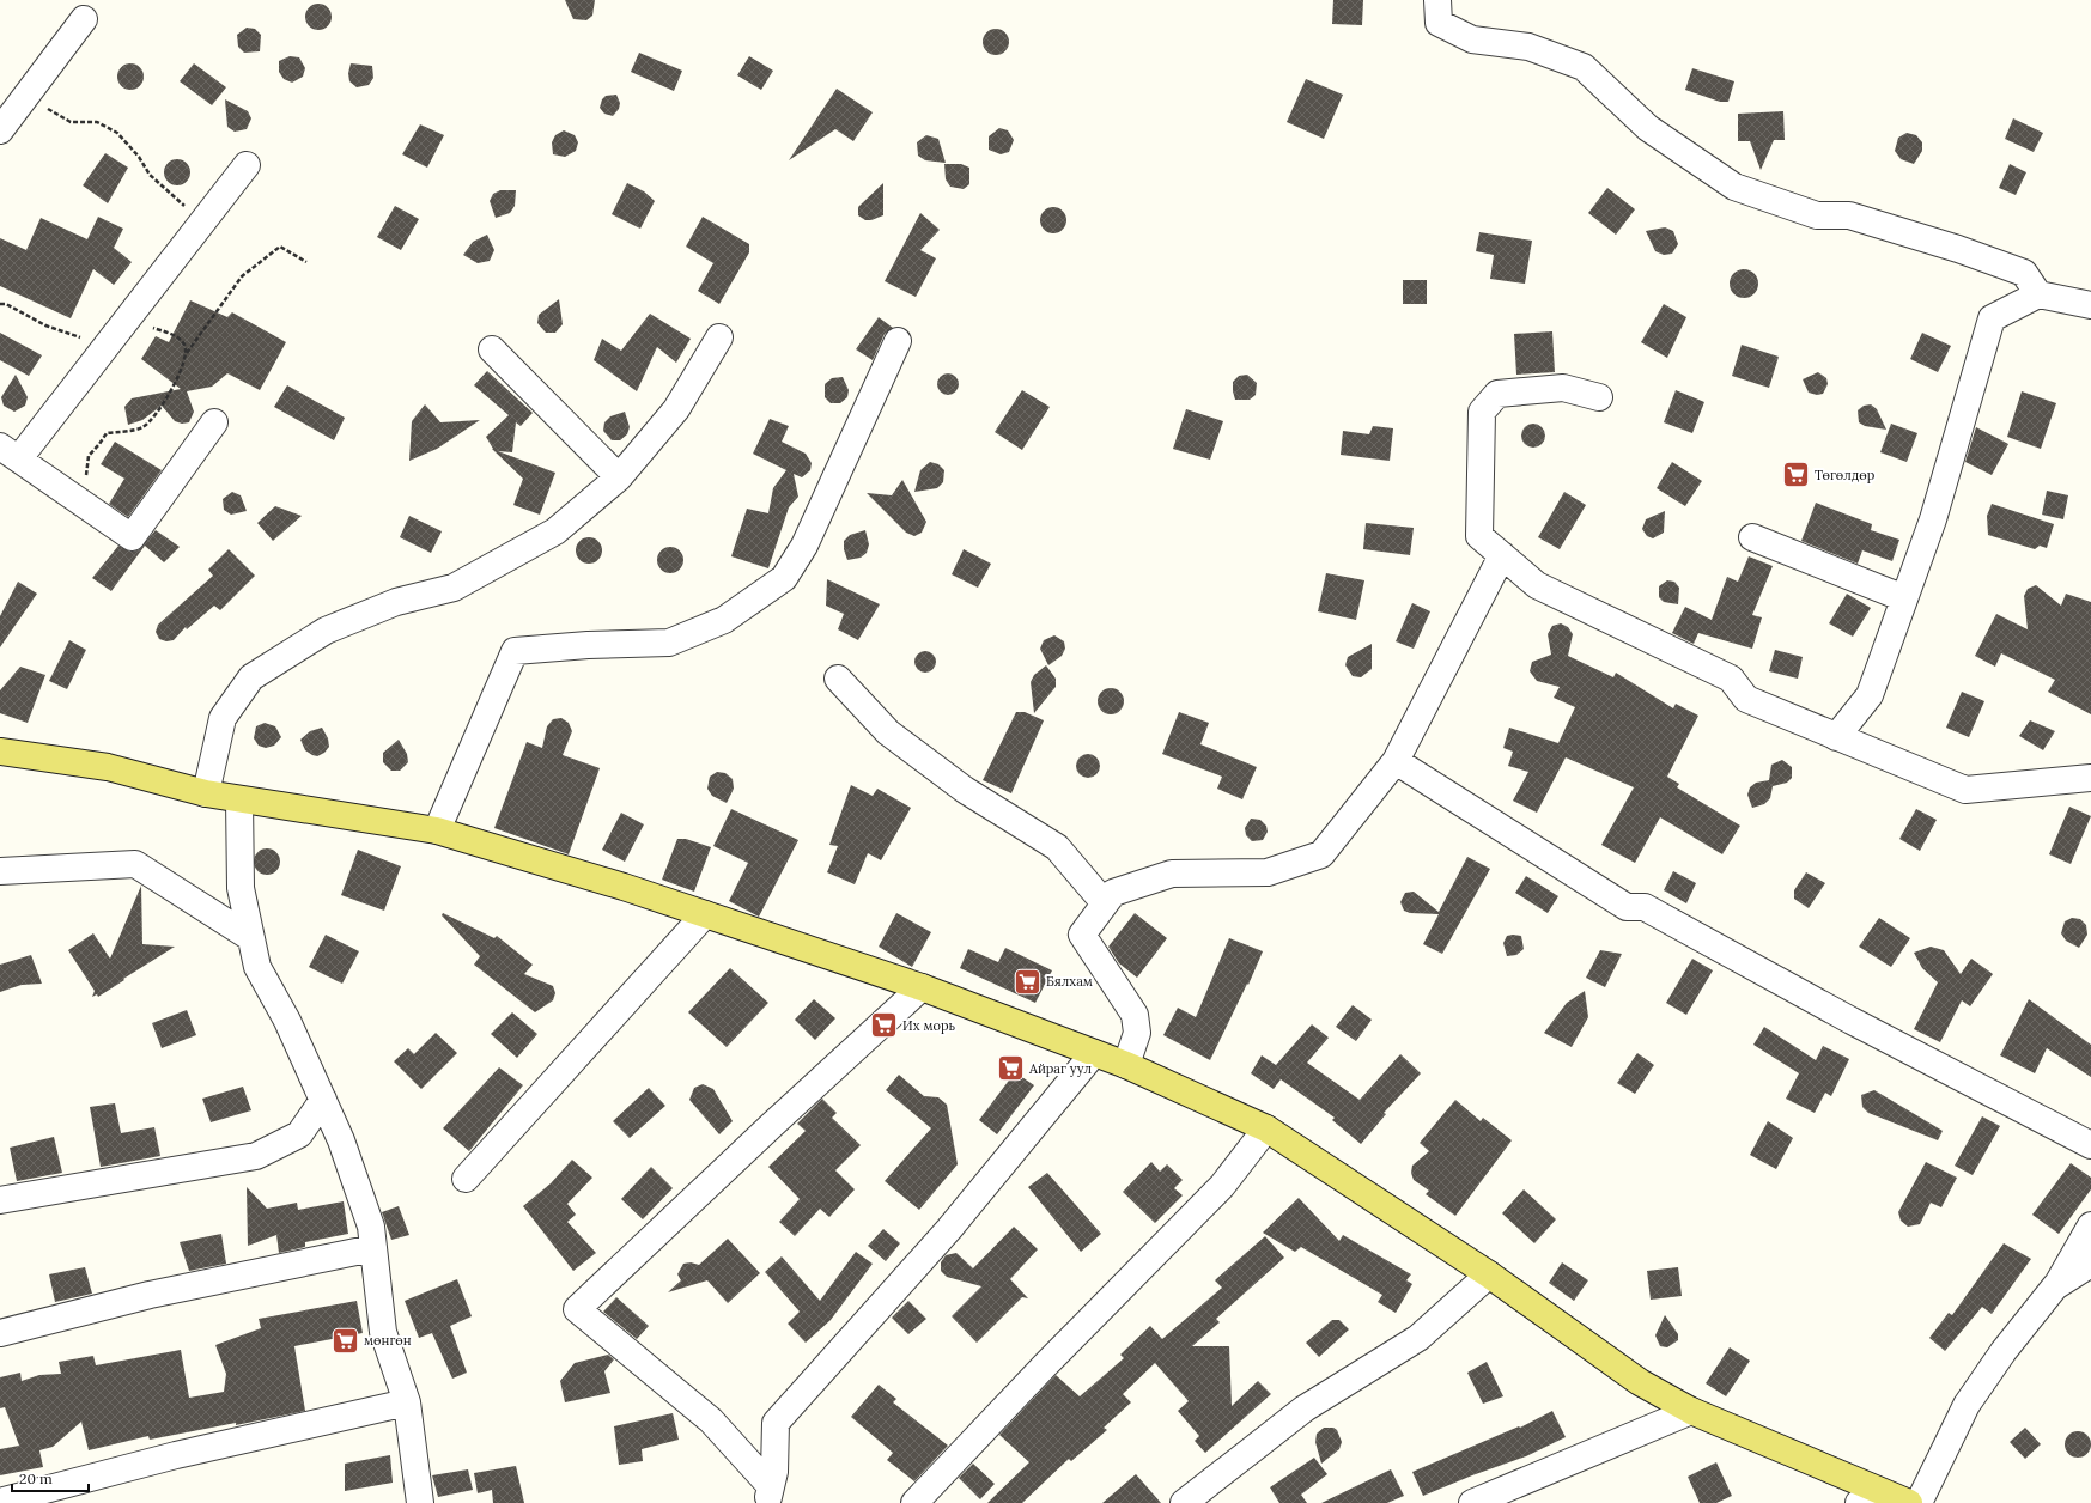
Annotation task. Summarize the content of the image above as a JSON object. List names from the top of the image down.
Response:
{
  "places": {
    "supermarket": [
      "Төгөлдөр",
      "Бялхам",
      "Их морь",
      "Айраг уул",
      "мөнгөн"
    ]
  },
  "scale_bar": "20 m"
}
